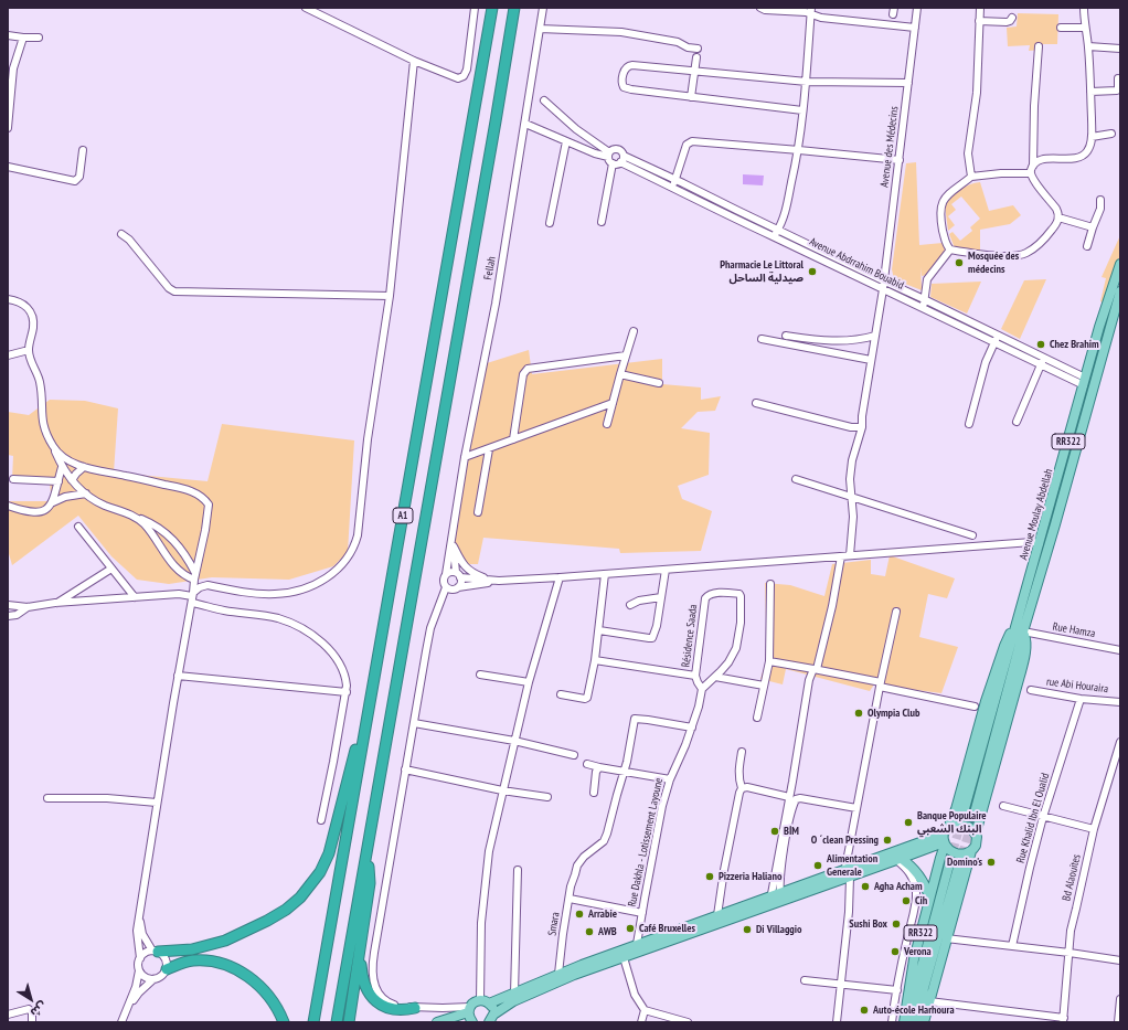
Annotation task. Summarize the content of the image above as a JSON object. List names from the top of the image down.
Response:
{
  "streets": {
    "highway": ["A1"],
    "main road": ["RR322", "Avenue Moulay Abdellah"],
    "street": [
      "Avenue des Médecins",
      "Avenue Abdrrahim Bouabid",
      "Fellah",
      "Rue Hamza",
      "Résidence Saada",
      "rue Abi Houraira",
      "Rue Khalid Ibn El Oualid",
      "Rue Dakhla - Lotissement Layoune",
      "Bd Alaouites",
      "Smara"
    ]
  },
  "crossings": [
    ["Avenue des Médecins", "Avenue Abdrrahim Bouabid"],
    ["Avenue Abdrrahim Bouabid", "Avenue Moulay Abdellah"],
    ["RR322", "Avenue Moulay Abdellah"],
    ["Avenue Moulay Abdellah", "Rue Hamza"],
    ["Résidence Saada", "Rue Dakhla - Lotissement Layoune"],
    ["rue Abi Houraira", "Rue Khalid Ibn El Oualid"],
    ["Rue Dakhla - Lotissement Layoune", "Smara"]
  ],
  "places": [
    "Mosquée des médecins",
    "Pharmacie Le Littoral صيدلية الساحل",
    "Chez Brahim",
    "Olympia Club",
    "Banque Populaire البنك الشعبي",
    "BİM",
    "O ´clean Pressing",
    "Domino's",
    "Alimentation Generale",
    "Pizzeria Haliano",
    "Agha Acham",
    "Cih",
    "Arrabie",
    "Sushi Box",
    "Café Bruxelles",
    "Di Villaggio",
    "AWB",
    "Verona",
    "Auto-école Harhoura"
  ],
  "north": "bottom right"
}
